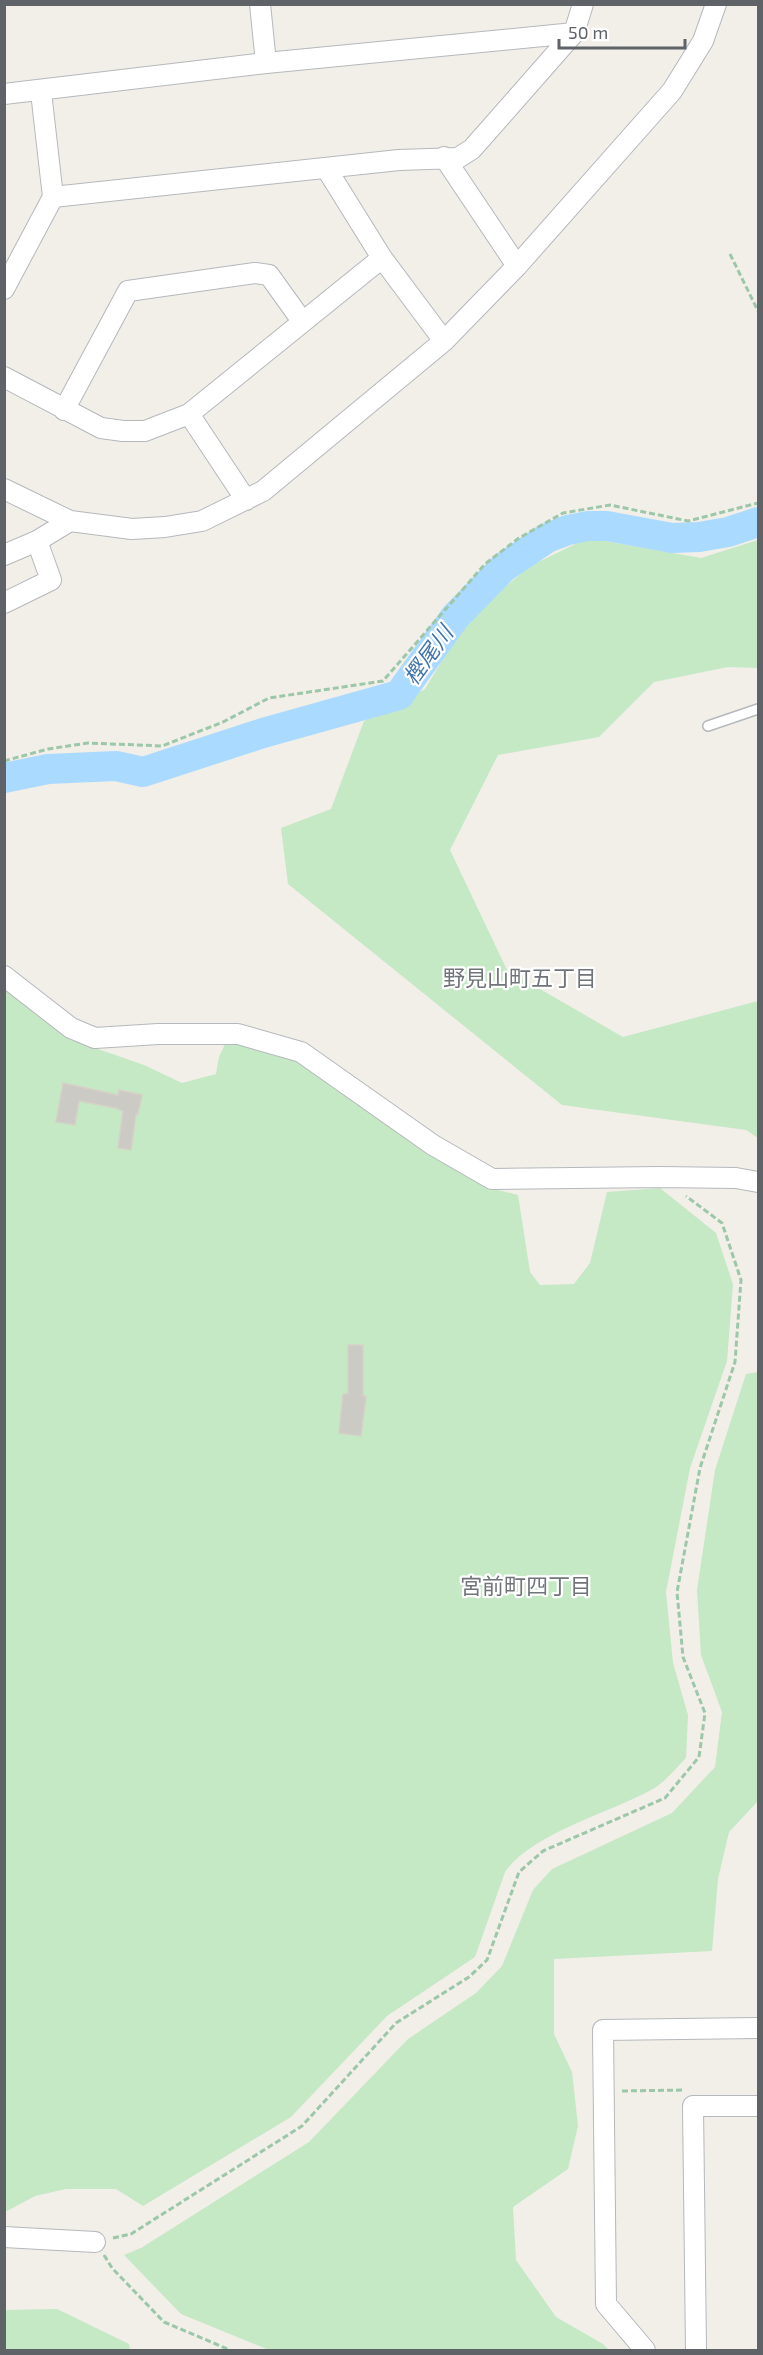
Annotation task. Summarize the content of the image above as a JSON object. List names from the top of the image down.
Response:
{
  "districts": ["野見山町五丁目", "宮前町四丁目"],
  "water": ["樫尾川"],
  "scale_bar": "50 m"
}
